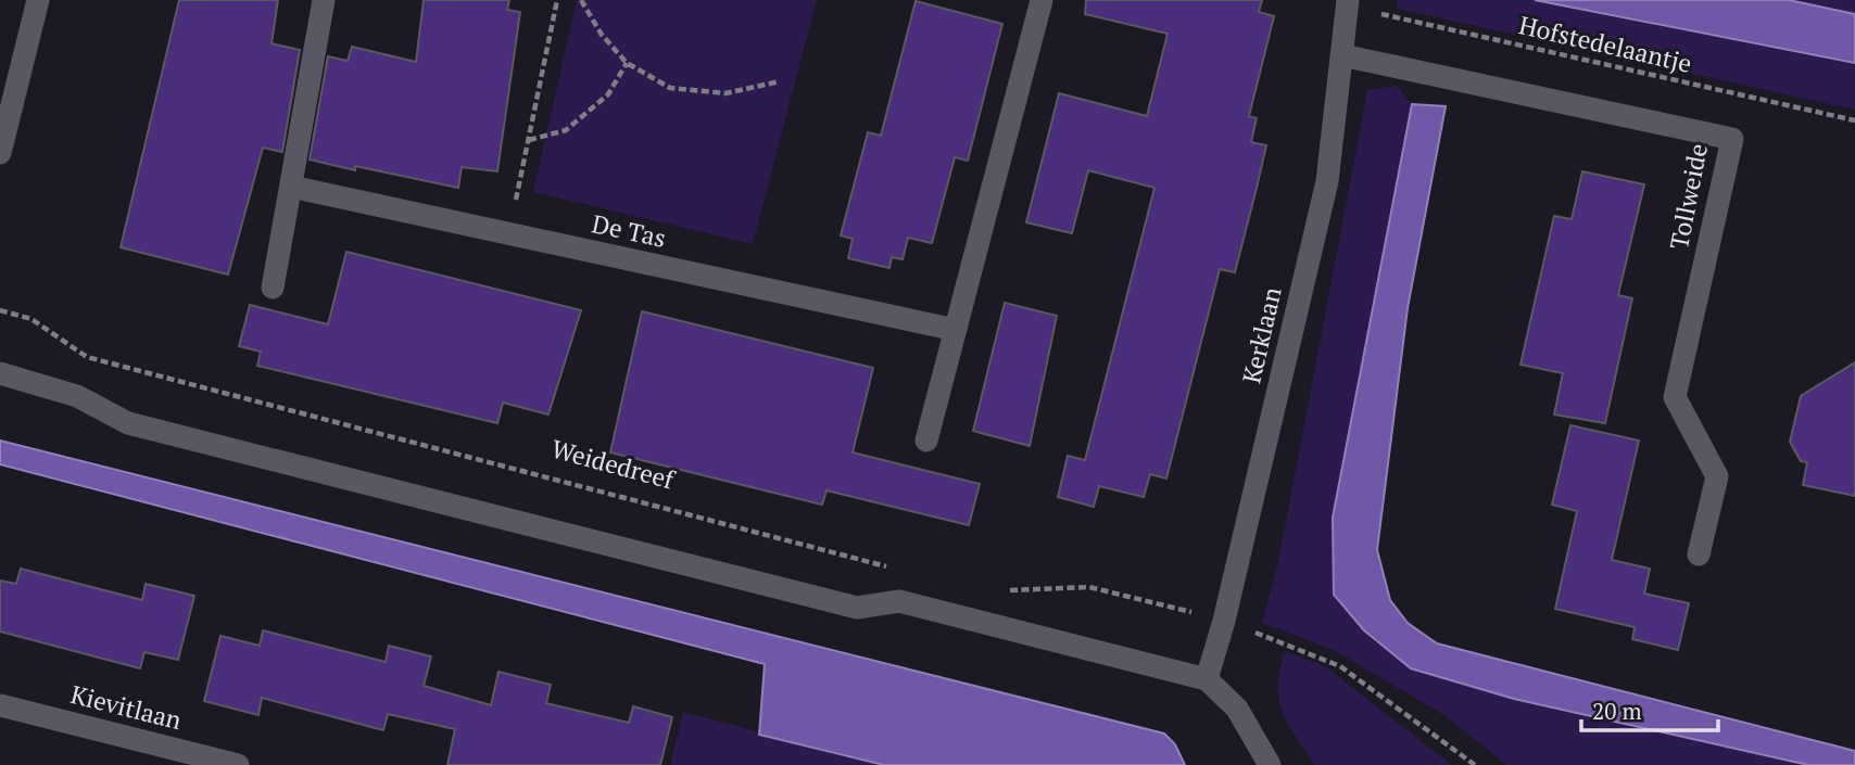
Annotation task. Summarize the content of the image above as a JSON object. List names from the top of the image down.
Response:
{
  "streets": {
    "street": [
      "Tollweide",
      "De Tas",
      "Kerklaan",
      "Kievitlaan"
    ],
    "path": ["Hofstedelaantje", "Weidedreef"]
  },
  "crossings": [
    ["Hofstedelaantje", "Kerklaan"],
    ["Tollweide", "Kerklaan"]
  ],
  "scale_bar": "20 m"
}
